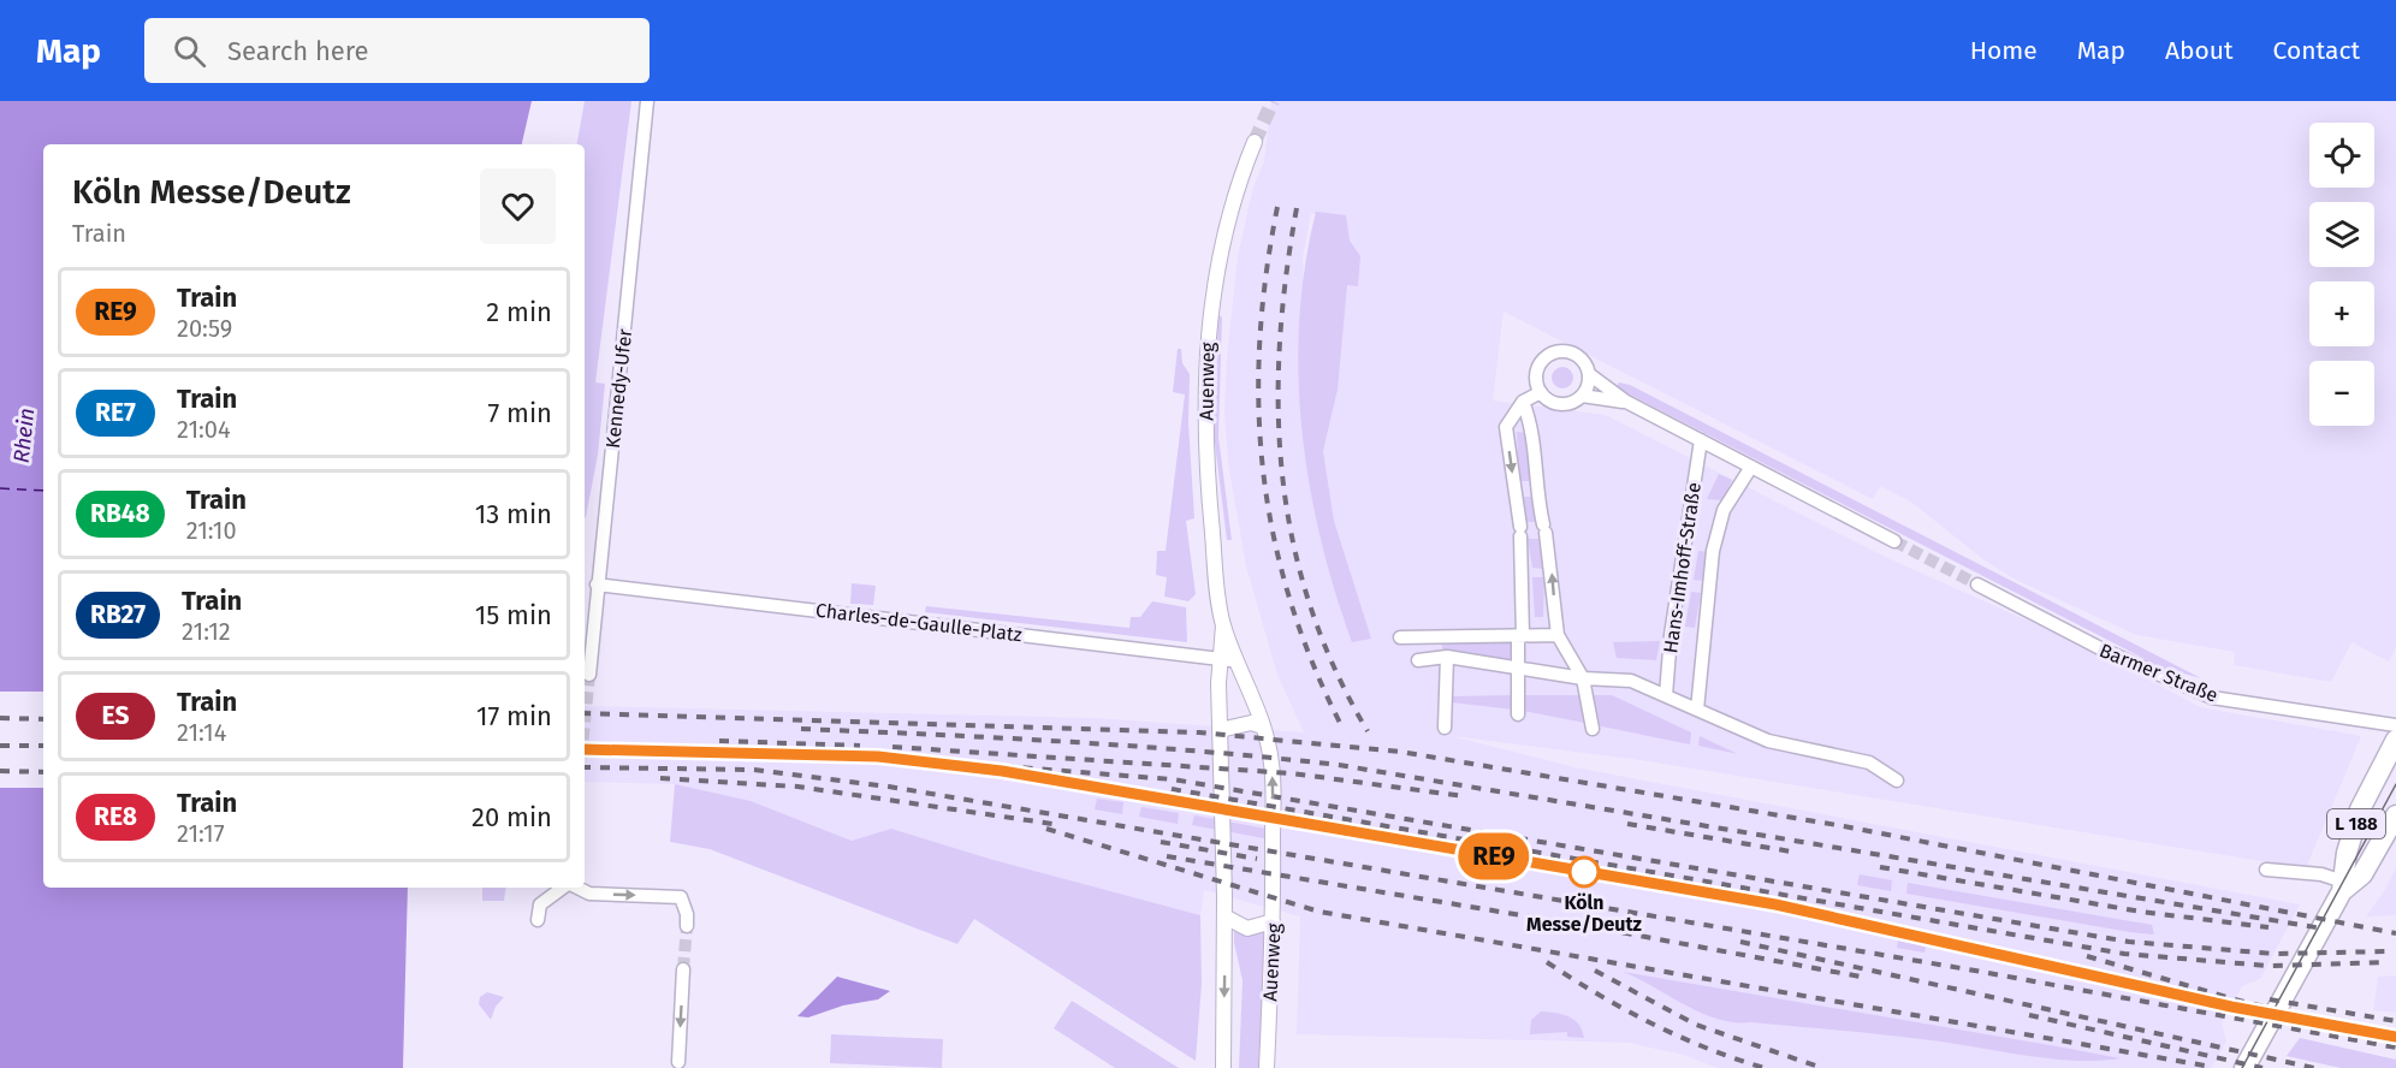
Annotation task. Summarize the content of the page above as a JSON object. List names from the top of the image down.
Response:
{
  "streets": {
    "main road": ["L 188"],
    "street": [
      "Auenweg",
      "Kennedy-Ufer",
      "Hans-Imhoff-Straße",
      "Charles-de-Gaulle-Platz",
      "Barmer Straße"
    ]
  },
  "crossings": [
    ["Auenweg", "Charles-de-Gaulle-Platz"],
    ["Kennedy-Ufer", "Charles-de-Gaulle-Platz"]
  ],
  "water": ["Rhein"],
  "places": ["Köln Messe/Deutz"],
  "page": {
    "header": "Map",
    "search": "Search here",
    "nav": [
      "Home",
      "Map",
      "About",
      "Contact"
    ],
    "on_map": "RE9",
    "map_buttons": ["+", "−"],
    "heading": ["Köln Messe/Deutz", "Train"],
    "list": [
      {
        "mark": "RE9",
        "name": "Train",
        "note": "20:59",
        "value": "2 min"
      },
      {
        "mark": "RE7",
        "name": "Train",
        "note": "21:04",
        "value": "7 min"
      },
      {
        "mark": "RB48",
        "name": "Train",
        "note": "21:10",
        "value": "13 min"
      },
      {
        "mark": "RB27",
        "name": "Train",
        "note": "21:12",
        "value": "15 min"
      },
      {
        "mark": "ES",
        "name": "Train",
        "note": "21:14",
        "value": "17 min"
      },
      {
        "mark": "RE8",
        "name": "Train",
        "note": "21:17",
        "value": "20 min"
      }
    ]
  }
}
